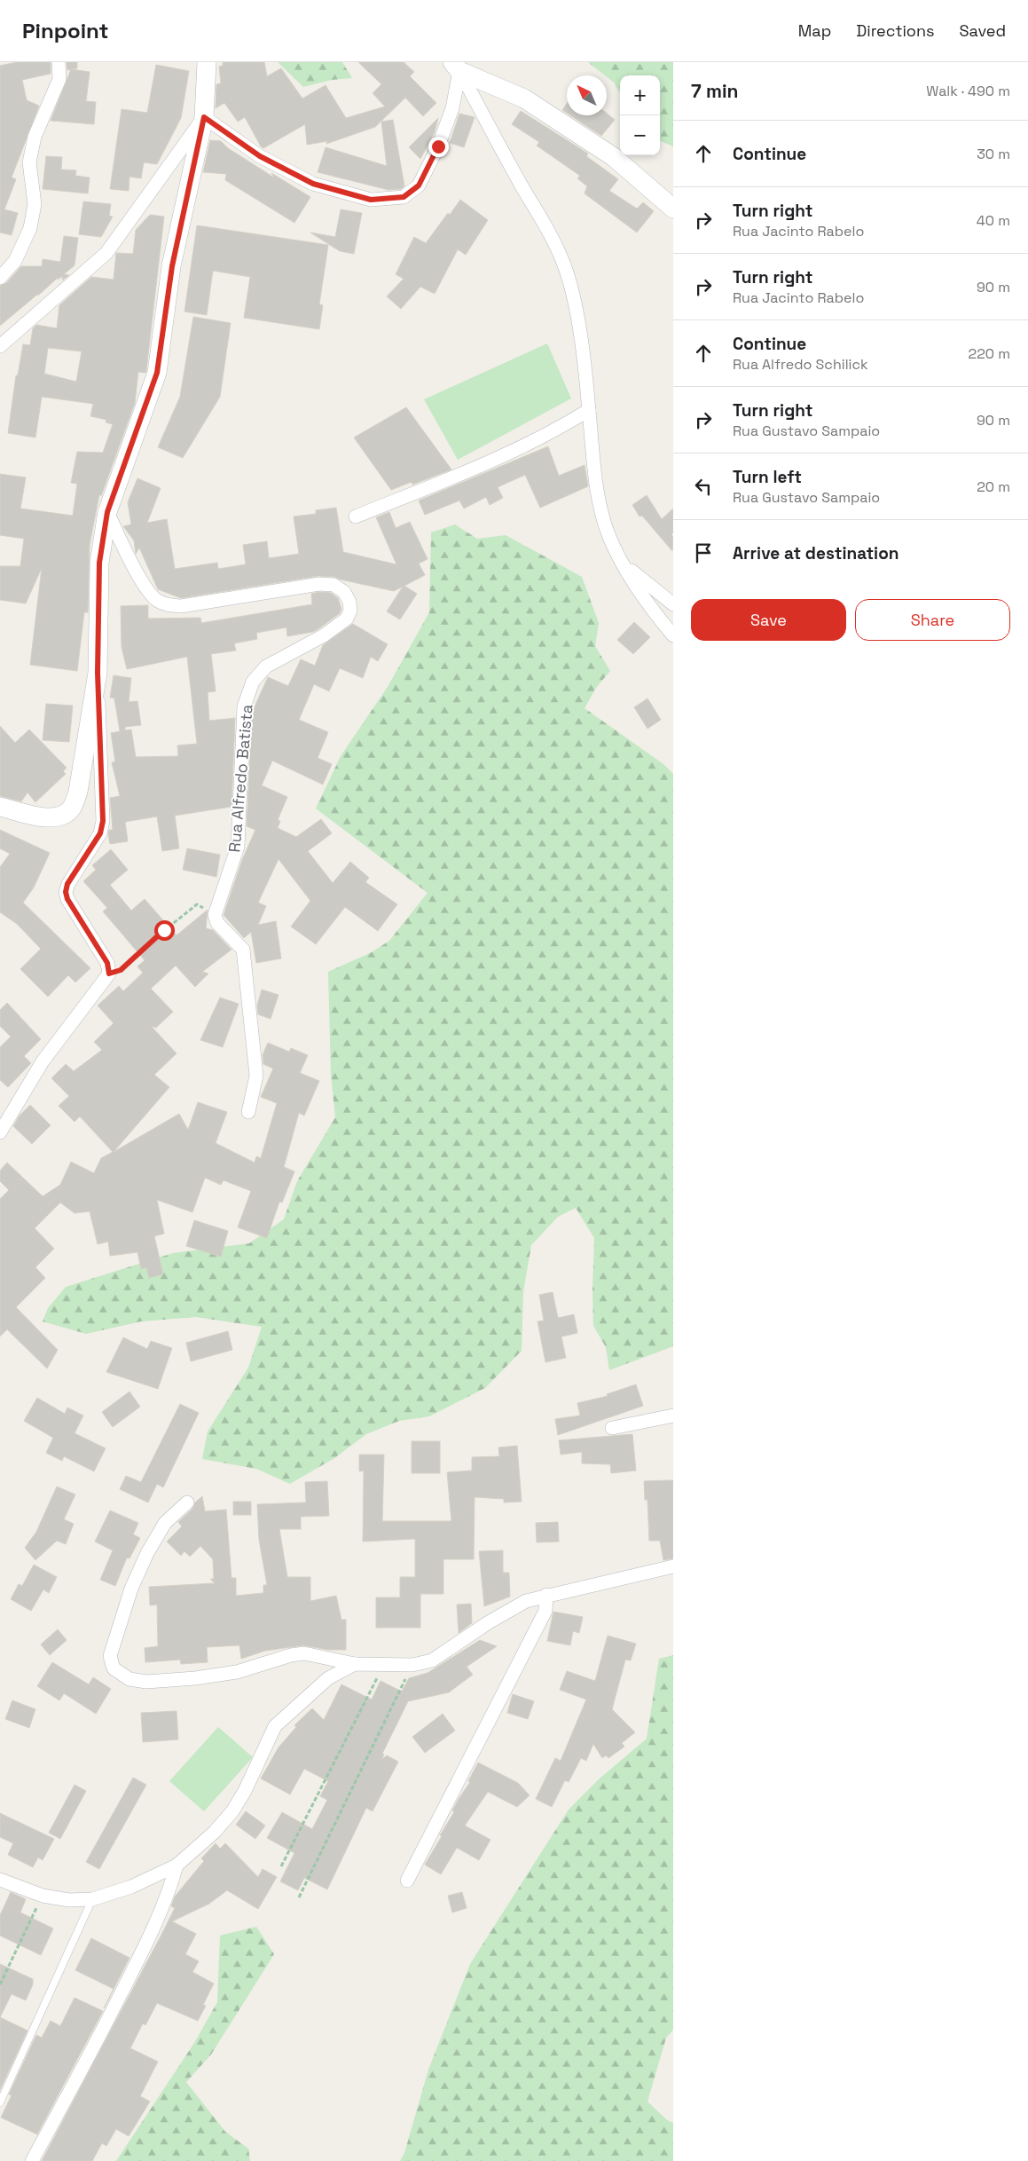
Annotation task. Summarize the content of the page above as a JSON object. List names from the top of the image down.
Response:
{
  "streets": {
    "street": ["Rua Alfredo Batista"]
  },
  "north": "top left",
  "page": {
    "header": "Pinpoint",
    "nav": ["Map", "Directions", "Saved"],
    "heading": ["7 min", "Walk · 490 m"],
    "map_buttons": ["+", "−"],
    "list": [
      ["Continue", "30 m"],
      ["Turn right", "Rua Jacinto Rabelo", "40 m"],
      ["Turn right", "Rua Jacinto Rabelo", "90 m"],
      ["Continue", "Rua Alfredo Schilick", "220 m"],
      ["Turn right", "Rua Gustavo Sampaio", "90 m"],
      ["Turn left", "Rua Gustavo Sampaio", "20 m"],
      "Arrive at destination"
    ],
    "buttons": ["Save", "Share"]
  }
}
